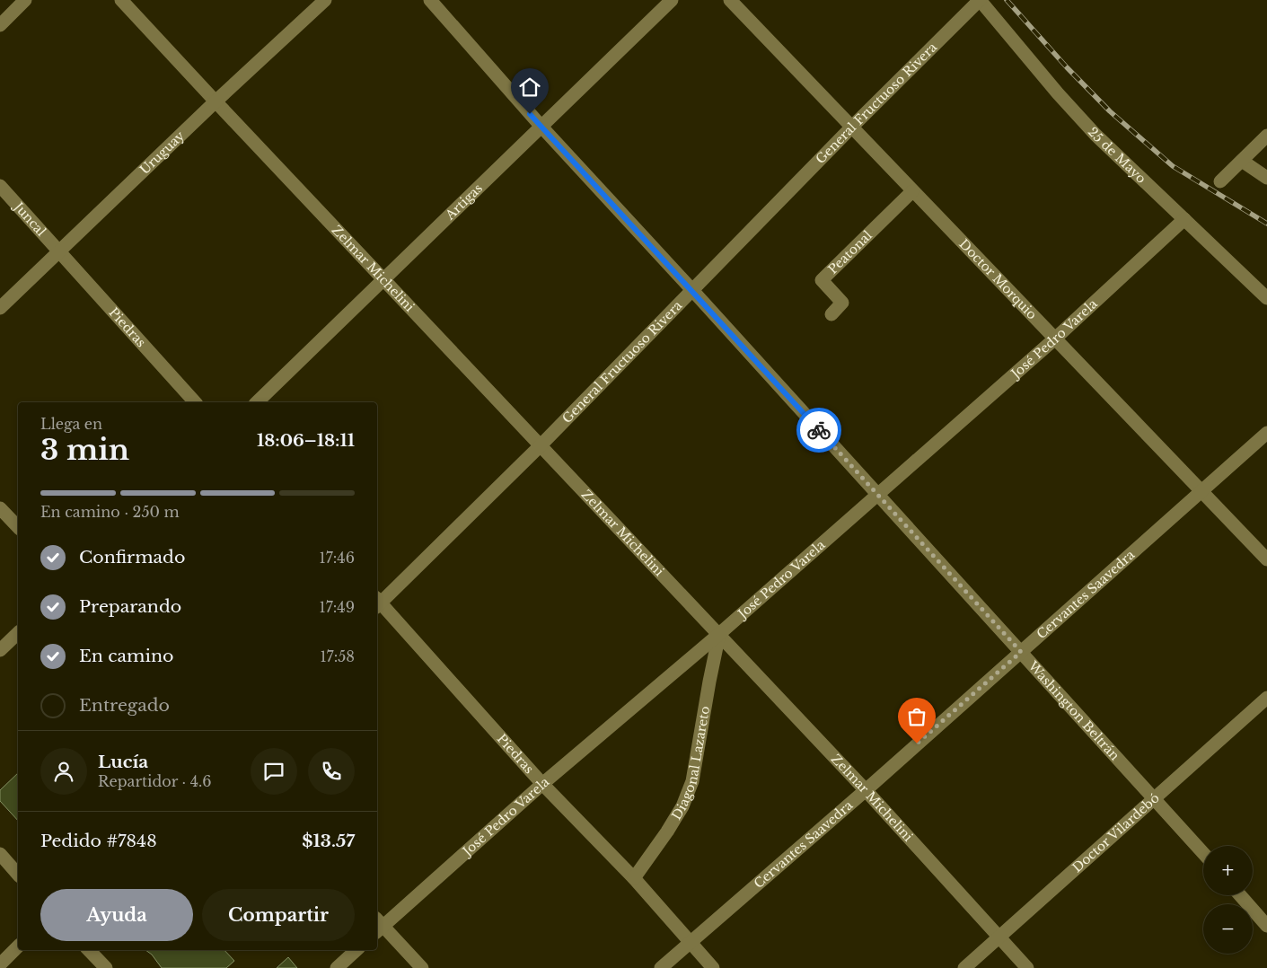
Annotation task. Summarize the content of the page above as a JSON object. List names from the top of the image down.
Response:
{
  "streets": {
    "street": [
      "General Fructuoso Rivera",
      "Uruguay",
      "25 de Mayo",
      "Artigas",
      "Juncal",
      "Peatonal",
      "Zelmar Michelini",
      "Doctor Morquio",
      "Piedras",
      "José Pedro Varela",
      "Cervantes Saavedra",
      "Washington Beltrán",
      "Diagonal Lazareto",
      "Doctor Vilardebó"
    ]
  },
  "crossings": [
    ["General Fructuoso Rivera", "25 de Mayo"],
    ["General Fructuoso Rivera", "Zelmar Michelini"],
    ["General Fructuoso Rivera", "Doctor Morquio"],
    ["General Fructuoso Rivera", "Washington Beltrán"],
    ["Uruguay", "Juncal"],
    ["Uruguay", "Zelmar Michelini"],
    ["Uruguay", "Piedras"],
    ["25 de Mayo", "José Pedro Varela"],
    ["Artigas", "Zelmar Michelini"],
    ["Artigas", "Washington Beltrán"],
    ["Juncal", "Piedras"],
    ["Peatonal", "Doctor Morquio"],
    ["Zelmar Michelini", "José Pedro Varela"],
    ["Zelmar Michelini", "Cervantes Saavedra"],
    ["Zelmar Michelini", "Diagonal Lazareto"],
    ["Zelmar Michelini", "Doctor Vilardebó"],
    ["Doctor Morquio", "José Pedro Varela"],
    ["Doctor Morquio", "Cervantes Saavedra"],
    ["Piedras", "José Pedro Varela"],
    ["Piedras", "Cervantes Saavedra"],
    ["Piedras", "Diagonal Lazareto"],
    ["José Pedro Varela", "Washington Beltrán"],
    ["José Pedro Varela", "Diagonal Lazareto"],
    ["Cervantes Saavedra", "Washington Beltrán"],
    ["Washington Beltrán", "Doctor Vilardebó"]
  ],
  "page": {
    "heading": ["3 min", "Llega en", "18:06–18:11"],
    "panel": [
      "Lucía",
      "Repartidor · 4.6",
      "Pedido #7848",
      "$13.57"
    ],
    "bar": "En camino · 250 m",
    "list": [
      ["Confirmado", "17:46"],
      ["Preparando", "17:49"],
      ["En camino", "17:58"],
      "Entregado"
    ],
    "map_buttons": ["+", "−"],
    "buttons": ["Ayuda", "Compartir"]
  }
}
